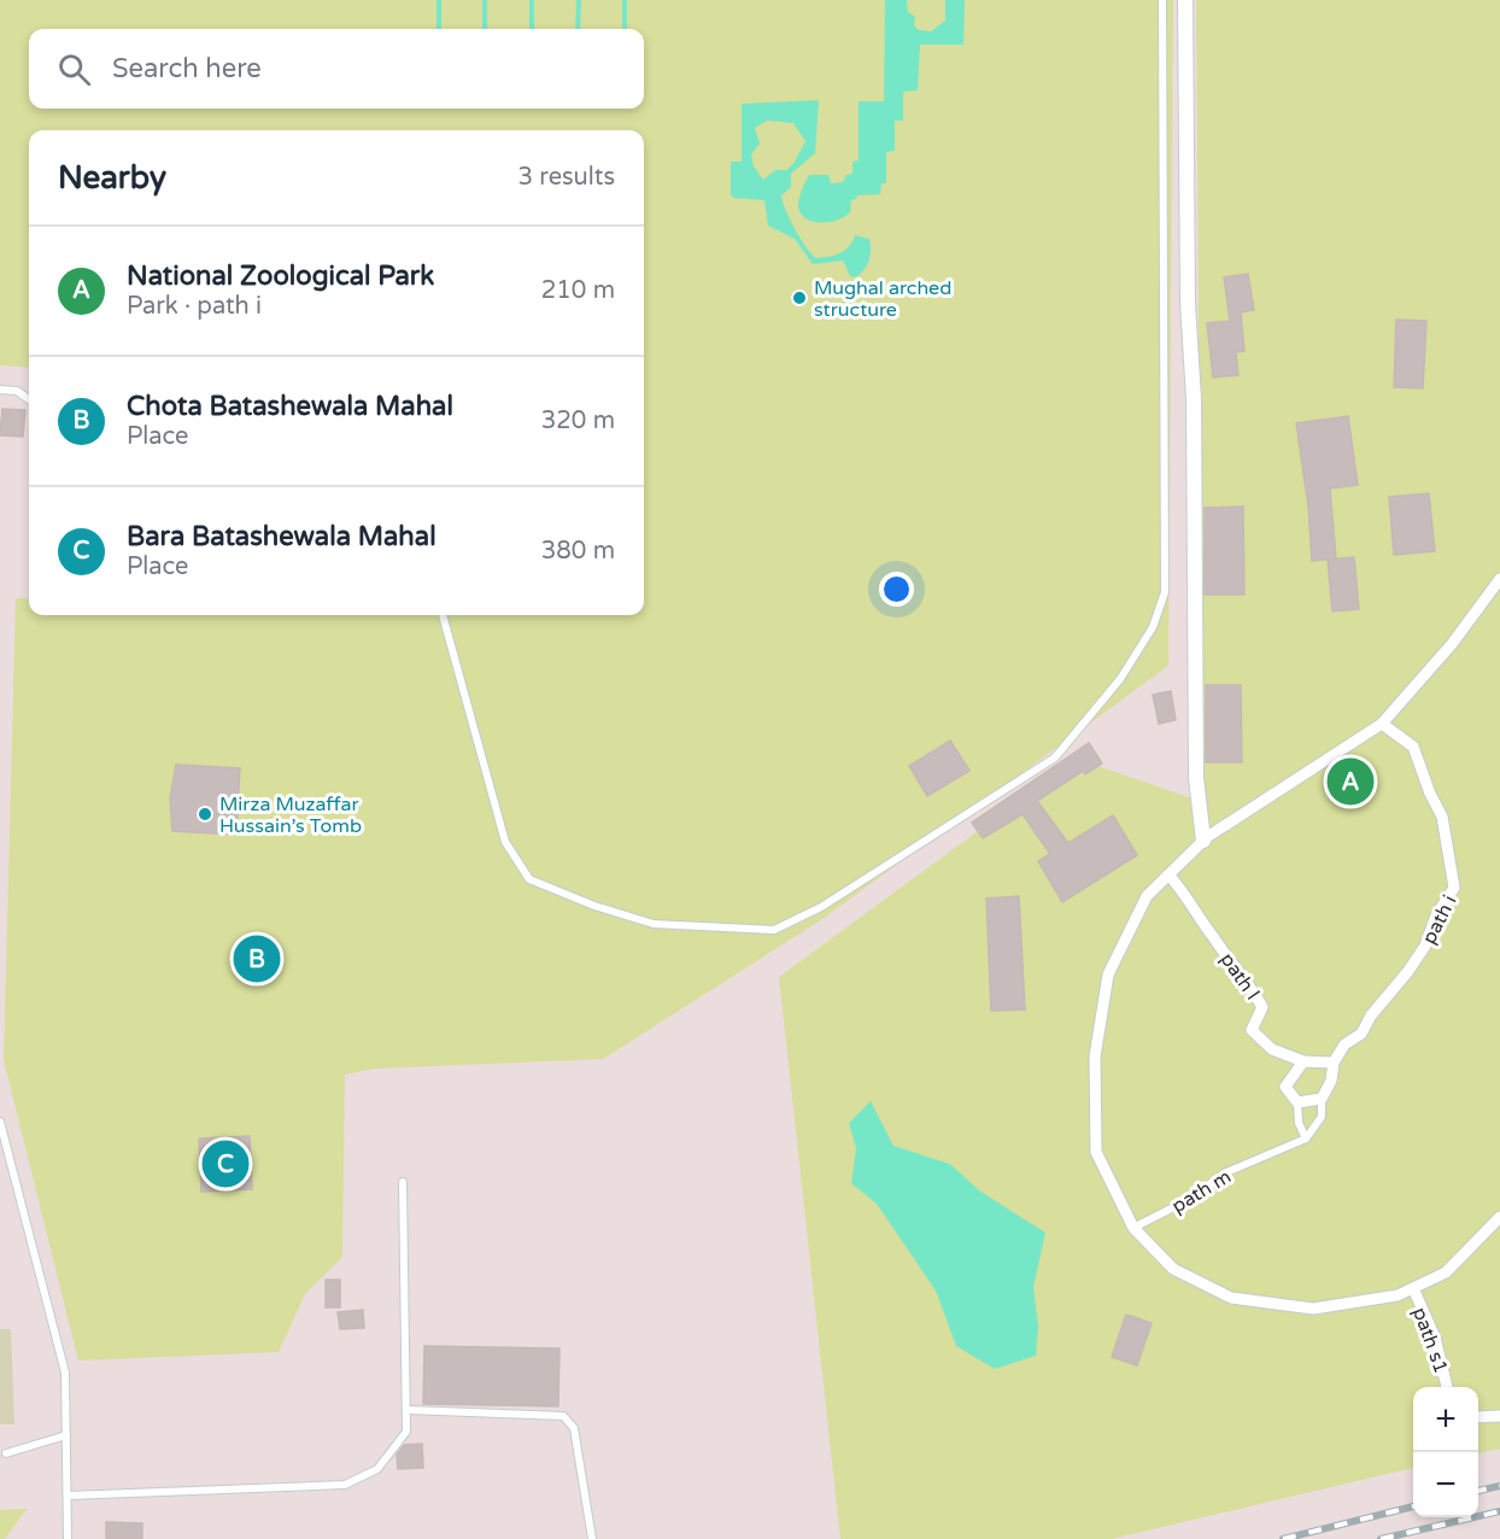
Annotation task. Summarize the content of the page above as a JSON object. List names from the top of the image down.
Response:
{
  "streets": {
    "street": ["path i", "path l", "path s1"],
    "lane": ["path m"]
  },
  "places": ["Mughal arched structure", "Mirza Muzaffar Hussain’s Tomb"],
  "page": {
    "search": "Search here",
    "heading": ["Nearby", "3 results"],
    "list": [
      {
        "mark": "A",
        "name": "National Zoological Park",
        "note": "Park · path i",
        "value": "210 m"
      },
      {
        "mark": "B",
        "name": "Chota Batashewala Mahal",
        "note": "Place",
        "value": "320 m"
      },
      {
        "mark": "C",
        "name": "Bara Batashewala Mahal",
        "note": "Place",
        "value": "380 m"
      }
    ],
    "pins": ["A", "B", "C"],
    "map_buttons": ["+", "−"]
  }
}
